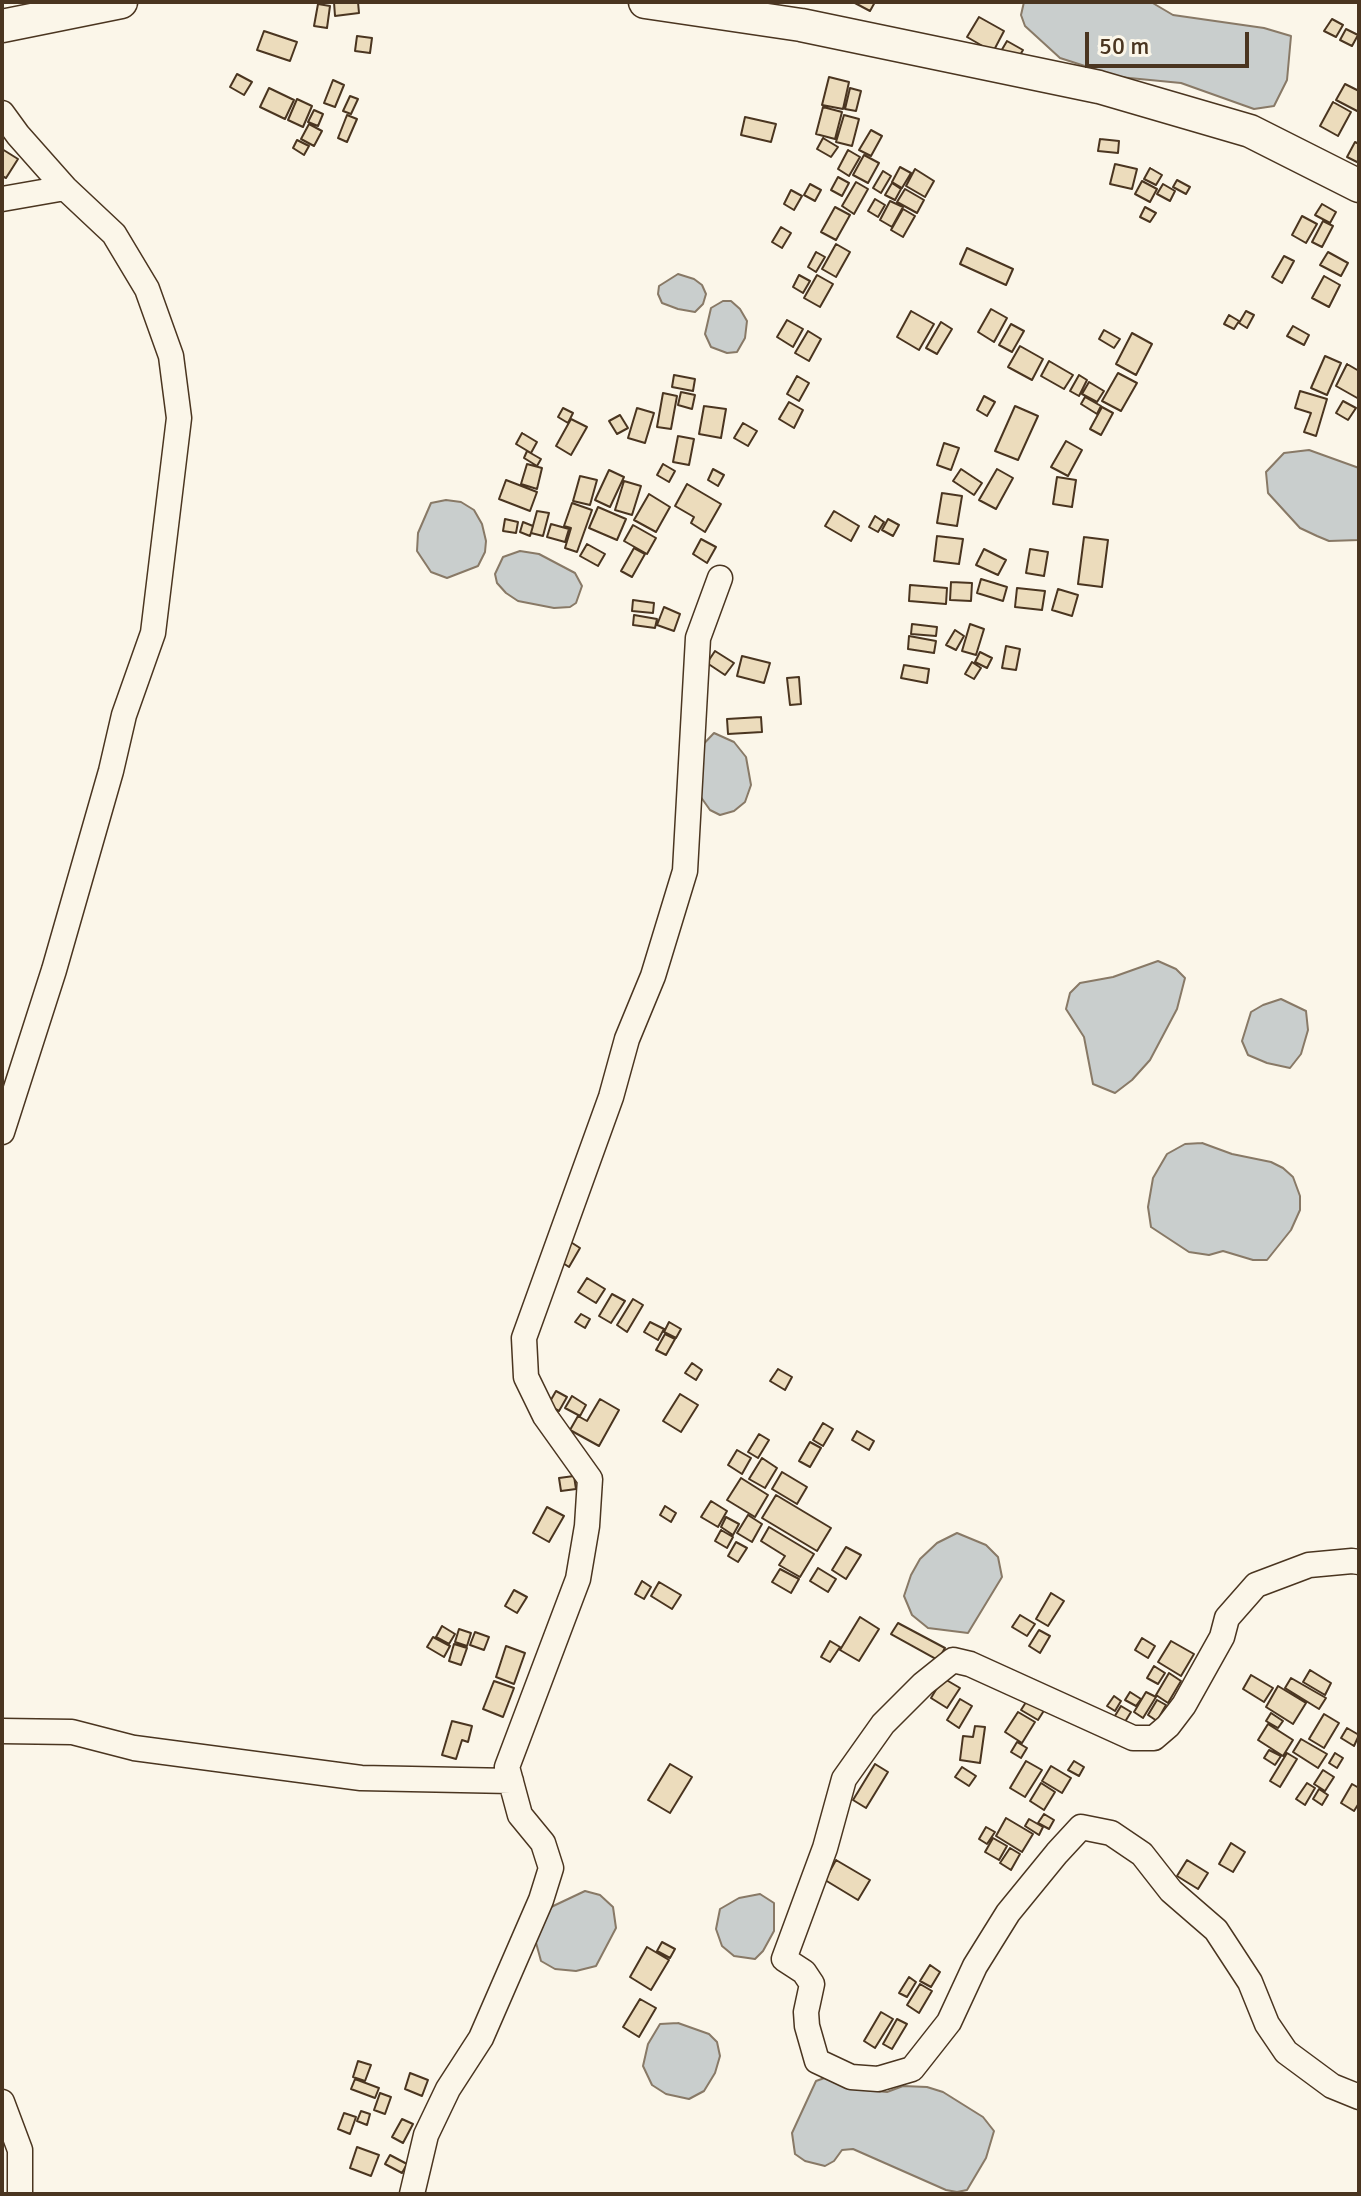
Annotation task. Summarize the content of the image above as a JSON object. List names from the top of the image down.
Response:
{
  "scale_bar": "50 m"
}
